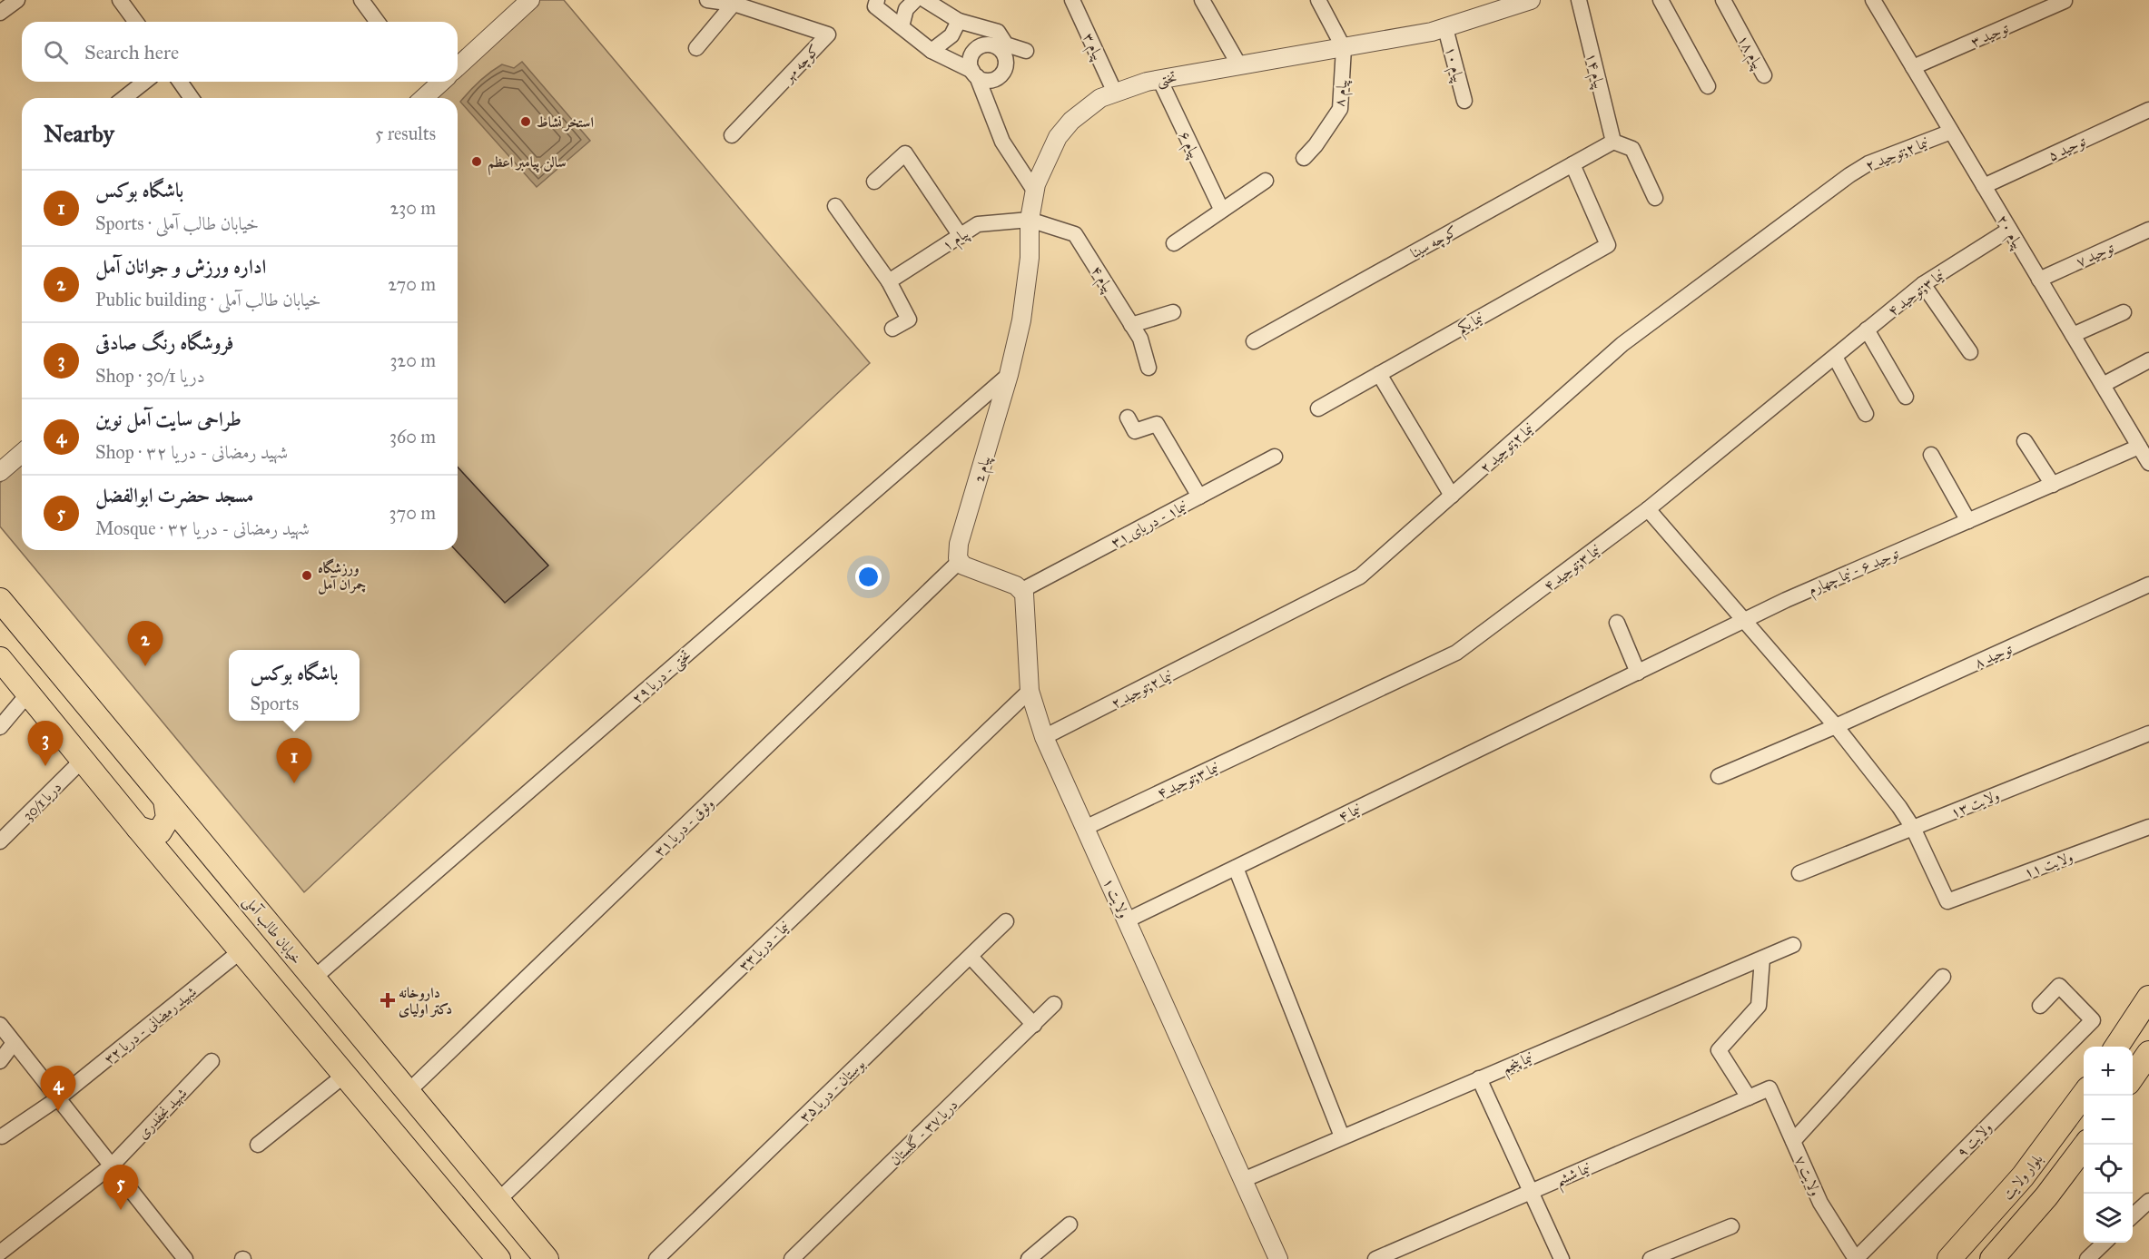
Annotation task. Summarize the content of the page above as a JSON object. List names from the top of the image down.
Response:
{
  "streets": {
    "main road": ["خیابان طالب آملی", "بلوار ولایت"],
    "street": [
      "توحید ۳",
      "پيام ۳",
      "پیام ۱۸",
      "کوچه مهر",
      "پیام ۱۰",
      "پیام ۱۴",
      "تختی",
      "پیام ۸",
      "پیام ۶",
      "توحید ۵",
      "نیما ۲;توحید ۲",
      "پیام ۲۰",
      "پیام ۱",
      "کوچه سینا",
      "توحید ۷",
      "پیام ۴",
      "نیما ۳;توحید ۴",
      "نیما یکم",
      "پیام 2",
      "نیما۱ - دریای ۳۱",
      "توحید ۶ - نیما چهارم",
      "توحید ۸",
      "تختی - دریا ۲۹",
      "دریا 30/1",
      "ولایت ۱۳",
      "نیما ۴",
      "وثوق - دریا ۳۱",
      "ولایت ۱۱",
      "ولایت ۱",
      "نیما - دریا ۳۳",
      "شهید رمضانی - دریا ۳۲",
      "نیما پنجم",
      "بوستان - دریا ۳۵",
      "شهید نجفدری",
      "دریا ۳۷ - گلستان",
      "ولایت ۹",
      "نیما ششم",
      "ولایت ۷"
    ]
  },
  "crossings": [
    ["توحید ۳", "پیام ۲۰"],
    ["پيام ۳", "تختی"],
    ["پیام ۱۰", "تختی"],
    ["پیام ۱۴", "کوچه سینا"],
    ["تختی", "پیام ۸"],
    ["تختی", "پیام ۶"],
    ["تختی", "پیام ۱"],
    ["تختی", "پیام ۴"],
    ["تختی", "پیام 2"],
    ["تختی", "تختی - دریا ۲۹"],
    ["توحید ۵", "پیام ۲۰"],
    ["نیما ۲;توحید ۲", "پیام ۲۰"],
    ["نیما ۲;توحید ۲", "ولایت ۱"],
    ["پیام ۲۰", "توحید ۷"],
    ["پیام ۲۰", "نیما ۳;توحید ۴"],
    ["پیام ۲۰", "توحید ۶ - نیما چهارم"],
    ["پیام ۱", "پیام ۴"],
    ["کوچه سینا", "نیما یکم"],
    ["نیما ۳;توحید ۴", "ولایت ۱"],
    ["پیام 2", "تختی - دریا ۲۹"],
    ["پیام 2", "وثوق - دریا ۳۱"],
    ["نیما۱ - دریای ۳۱", "ولایت ۱"],
    ["توحید ۶ - نیما چهارم", "نیما ۴"],
    ["تختی - دریا ۲۹", "خیابان طالب آملی"],
    ["ولایت ۱۳", "ولایت ۱۱"],
    ["نیما ۴", "ولایت ۱"],
    ["وثوق - دریا ۳۱", "خیابان طالب آملی"],
    ["ولایت ۱", "نیما - دریا ۳۳"],
    ["ولایت ۱", "نیما پنجم"],
    ["خیابان طالب آملی", "نیما - دریا ۳۳"],
    ["ولایت ۹", "ولایت ۷"],
    ["نیما ششم", "ولایت ۷"]
  ],
  "places": {
    "other": ["استخر نشاط", "سالن پیامبر اعظم", "ورزشگاه چمران آمل"],
    "health": ["داروخانه دکتر اولیای"]
  },
  "page": {
    "search": "Search here",
    "heading": ["Nearby", "5 results"],
    "list": [
      {
        "mark": "1",
        "name": "باشگاه‌ بوکس",
        "note": "Sports · خیابان طالب آملی",
        "value": "230 m"
      },
      {
        "mark": "2",
        "name": "اداره ورزش و جوانان آمل",
        "note": "Public building · خیابان طالب آملی",
        "value": "270 m"
      },
      {
        "mark": "3",
        "name": "فروشگاه رنگ صادقی",
        "note": "Shop · دریا 30/1",
        "value": "320 m"
      },
      {
        "mark": "4",
        "name": "طراحی سایت آمل نوین",
        "note": "Shop · شهید رمضانی - دریا ۳۲",
        "value": "360 m"
      },
      {
        "mark": "5",
        "name": "مسجد حضرت ابوالفضل",
        "note": "Mosque · شهید رمضانی - دریا ۳۲",
        "value": "370 m"
      }
    ],
    "pins": [
      "2",
      "3",
      "1",
      "4",
      "5"
    ],
    "popup": ["باشگاه‌ بوکس", "Sports"],
    "map_buttons": ["+", "−"]
  }
}
